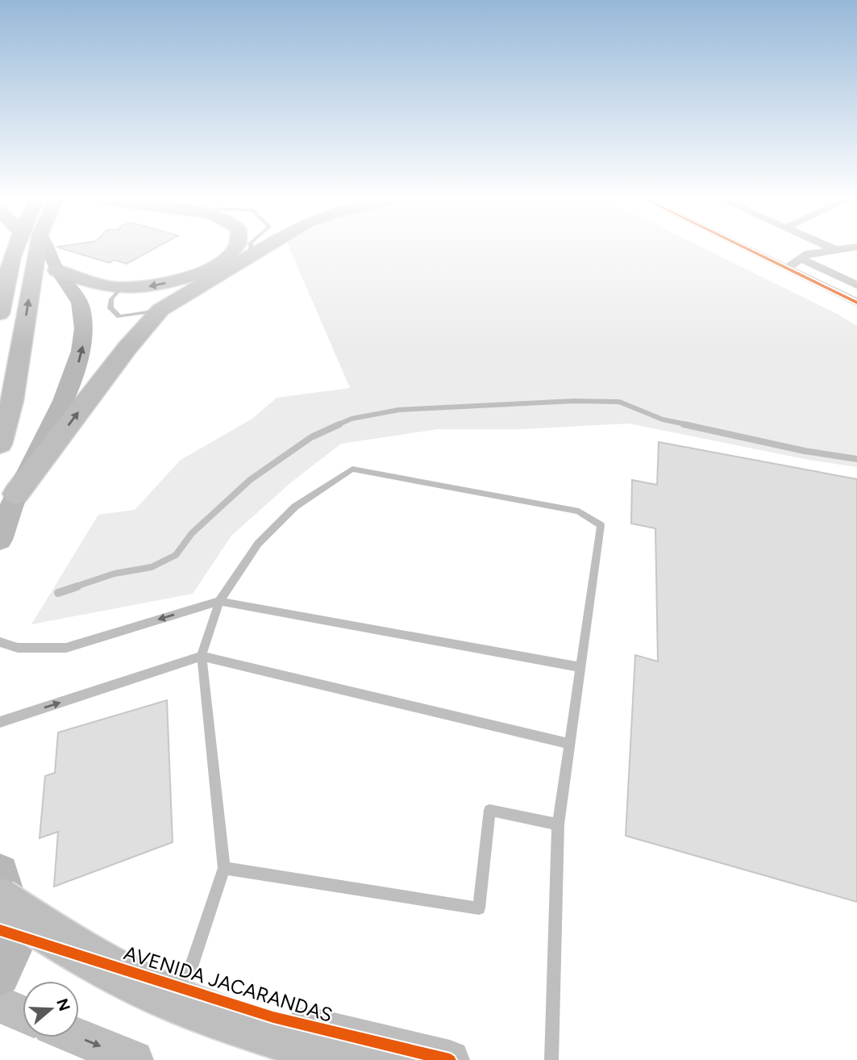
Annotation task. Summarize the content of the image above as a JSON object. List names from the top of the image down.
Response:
{
  "streets": {
    "street": ["AVENIDA JACARANDAS"]
  },
  "north": "right"
}
